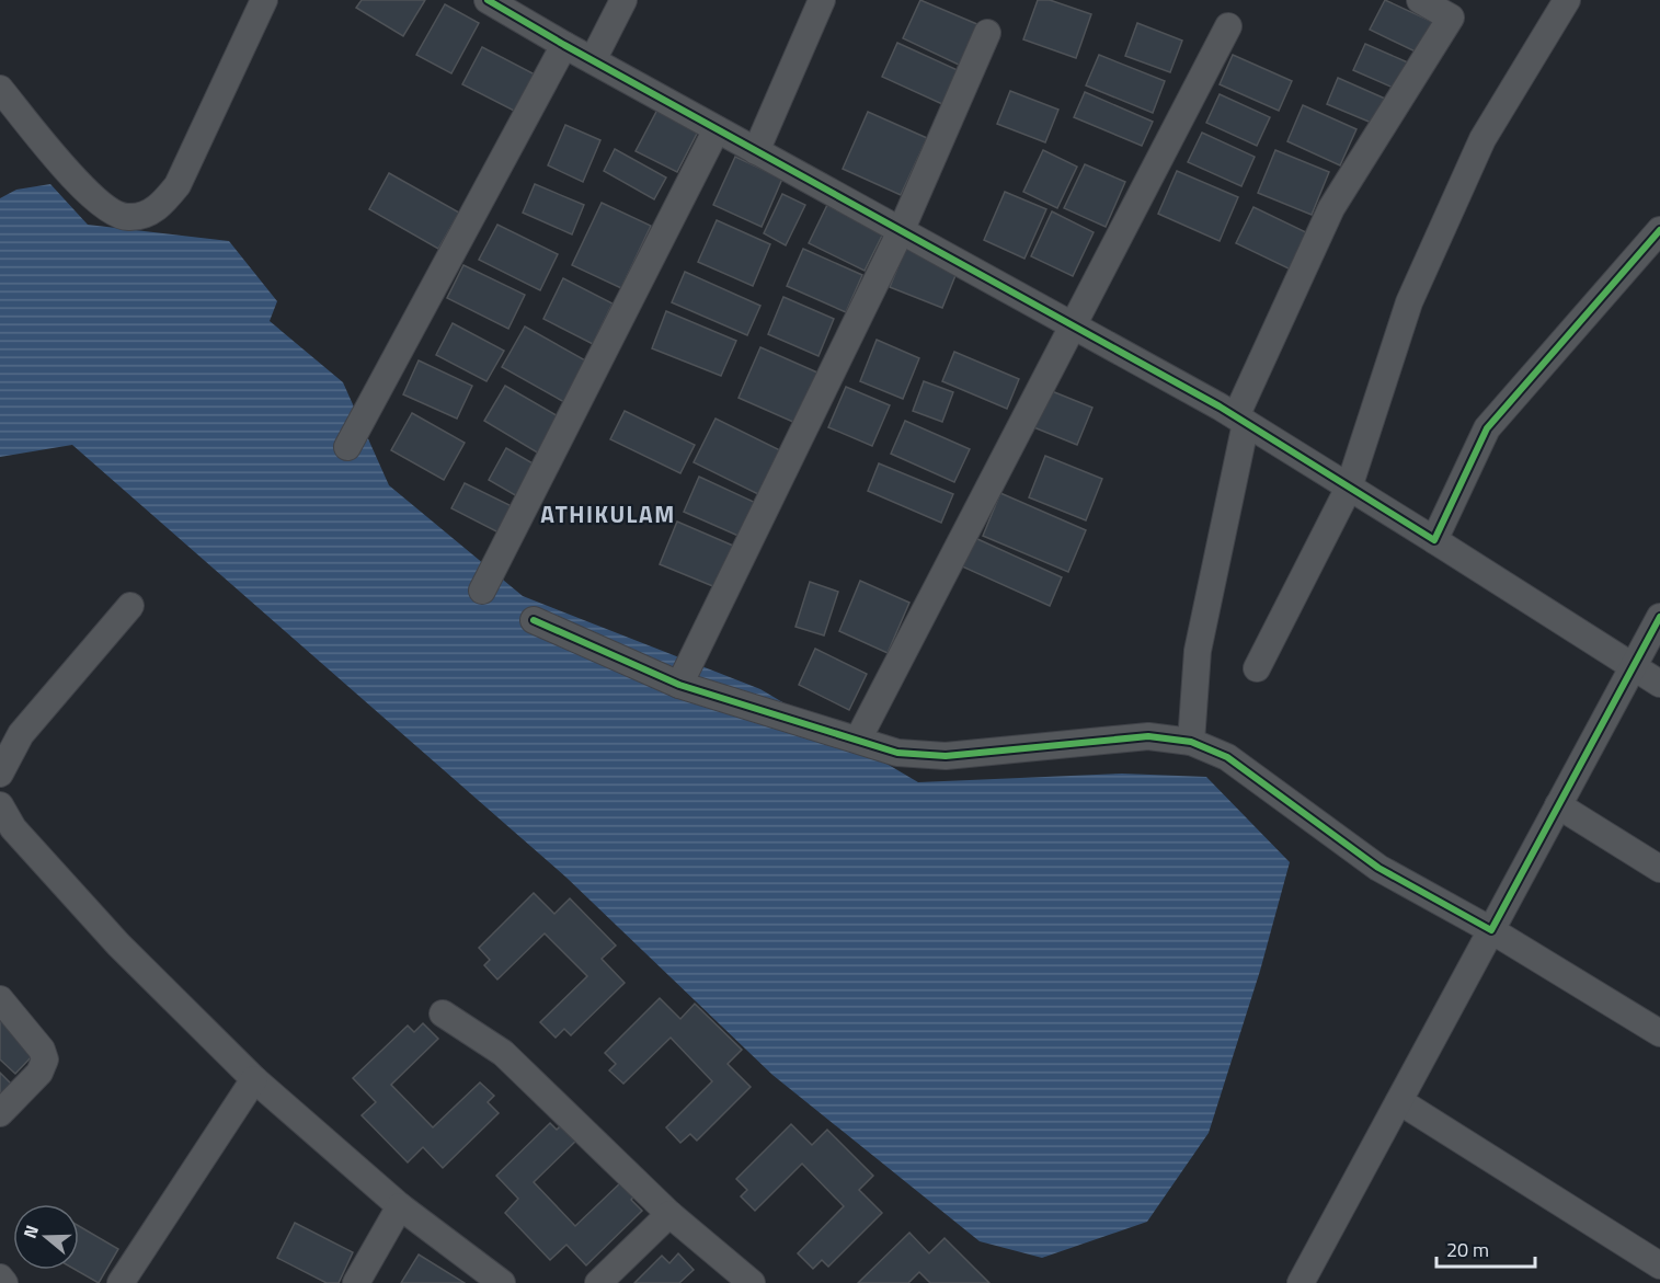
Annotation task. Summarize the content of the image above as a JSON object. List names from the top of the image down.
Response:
{
  "districts": ["ATHIKULAM"],
  "scale_bar": "20 m",
  "north": "left"
}
